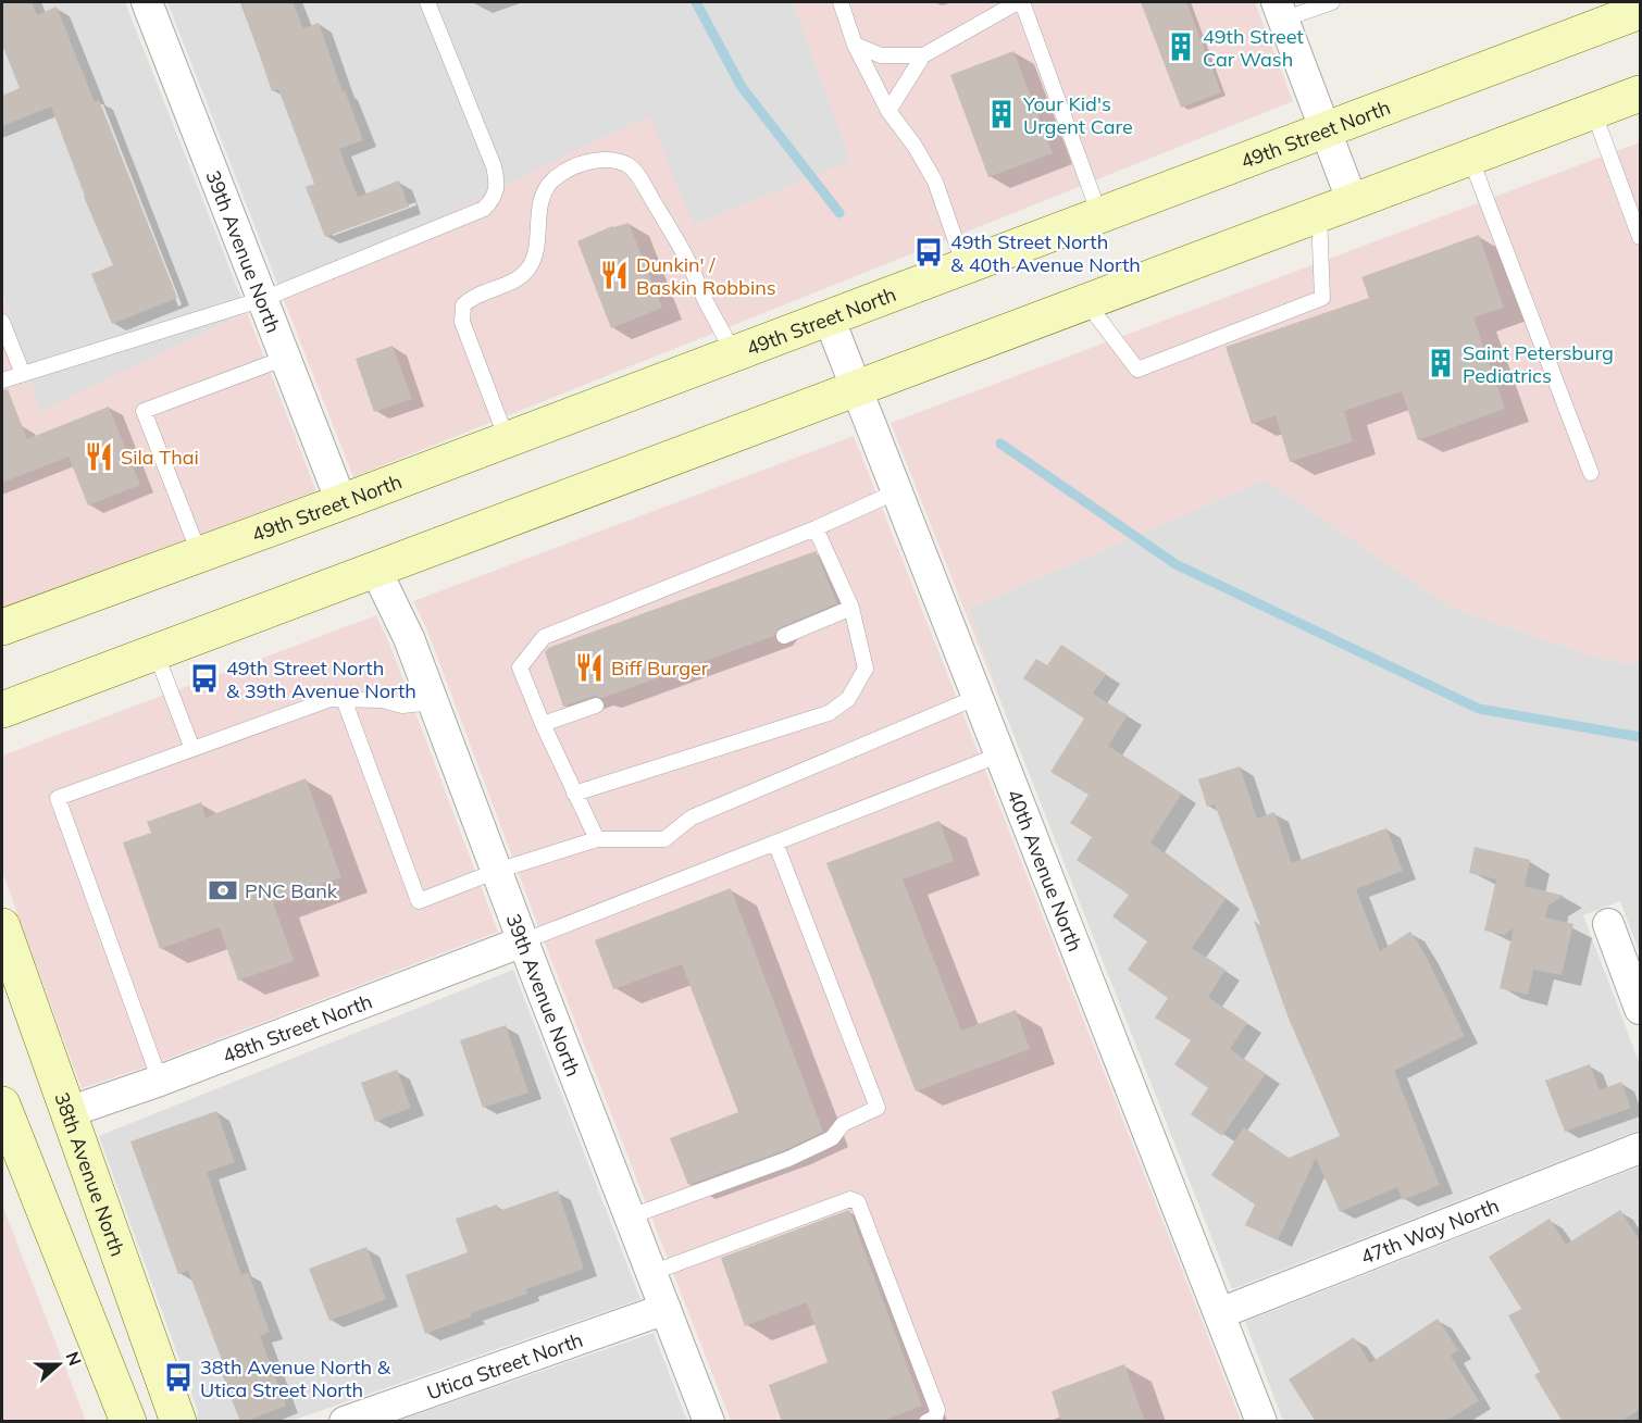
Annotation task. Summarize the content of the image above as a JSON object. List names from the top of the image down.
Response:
{
  "streets": {
    "main road": ["49th Street North", "38th Avenue North"],
    "street": [
      "39th Avenue North",
      "40th Avenue North",
      "48th Street North",
      "47th Way North",
      "Utica Street North"
    ]
  },
  "crossings": [
    ["49th Street North", "39th Avenue North"],
    ["49th Street North", "40th Avenue North"],
    ["39th Avenue North", "48th Street North"],
    ["39th Avenue North", "Utica Street North"],
    ["40th Avenue North", "47th Way North"],
    ["48th Street North", "38th Avenue North"]
  ],
  "places": {
    "building": ["49th Street Car Wash", "Your Kid's Urgent Care", "Saint Petersburg Pediatrics"],
    "bus stop": ["49th Street North & 40th Avenue North", "49th Street North & 39th Avenue North", "38th Avenue North & Utica Street North"],
    "restaurant": ["Dunkin' / Baskin Robbins", "Sila Thai", "Biff Burger"],
    "bank": ["PNC Bank"]
  },
  "north": "right"
}
